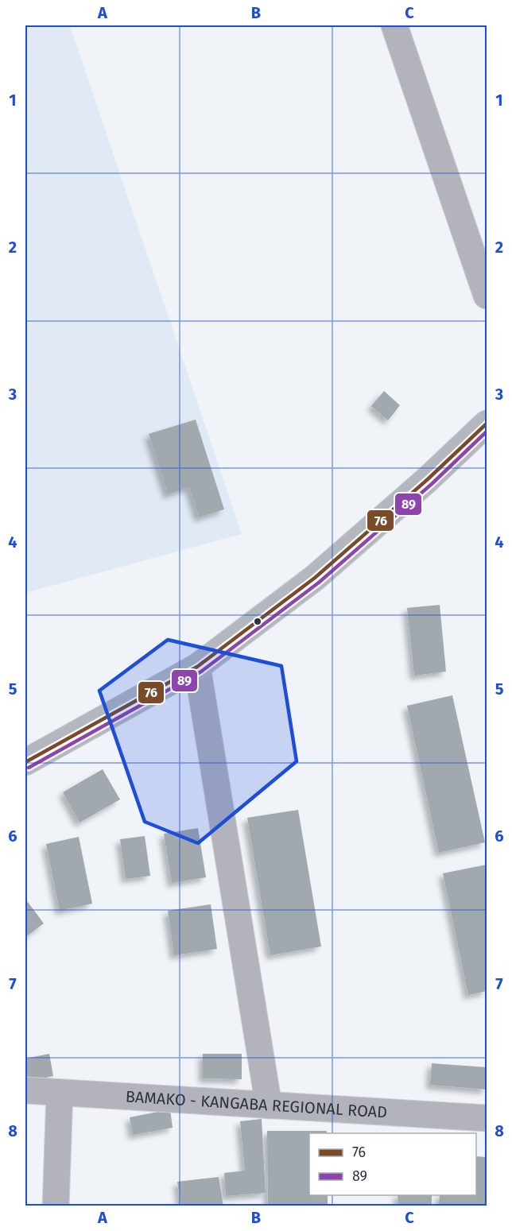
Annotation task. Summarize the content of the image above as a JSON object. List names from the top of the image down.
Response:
{
  "streets": {
    "street": ["BAMAKO - KANGABA REGIONAL ROAD"]
  },
  "lines": ["transit line 76", "transit line 89"],
  "legend": ["76", "89"],
  "grid": {
    "columns": ["A", "B", "C"],
    "rows": [
      "1",
      "2",
      "3",
      "4",
      "5",
      "6",
      "7",
      "8"
    ]
  }
}
